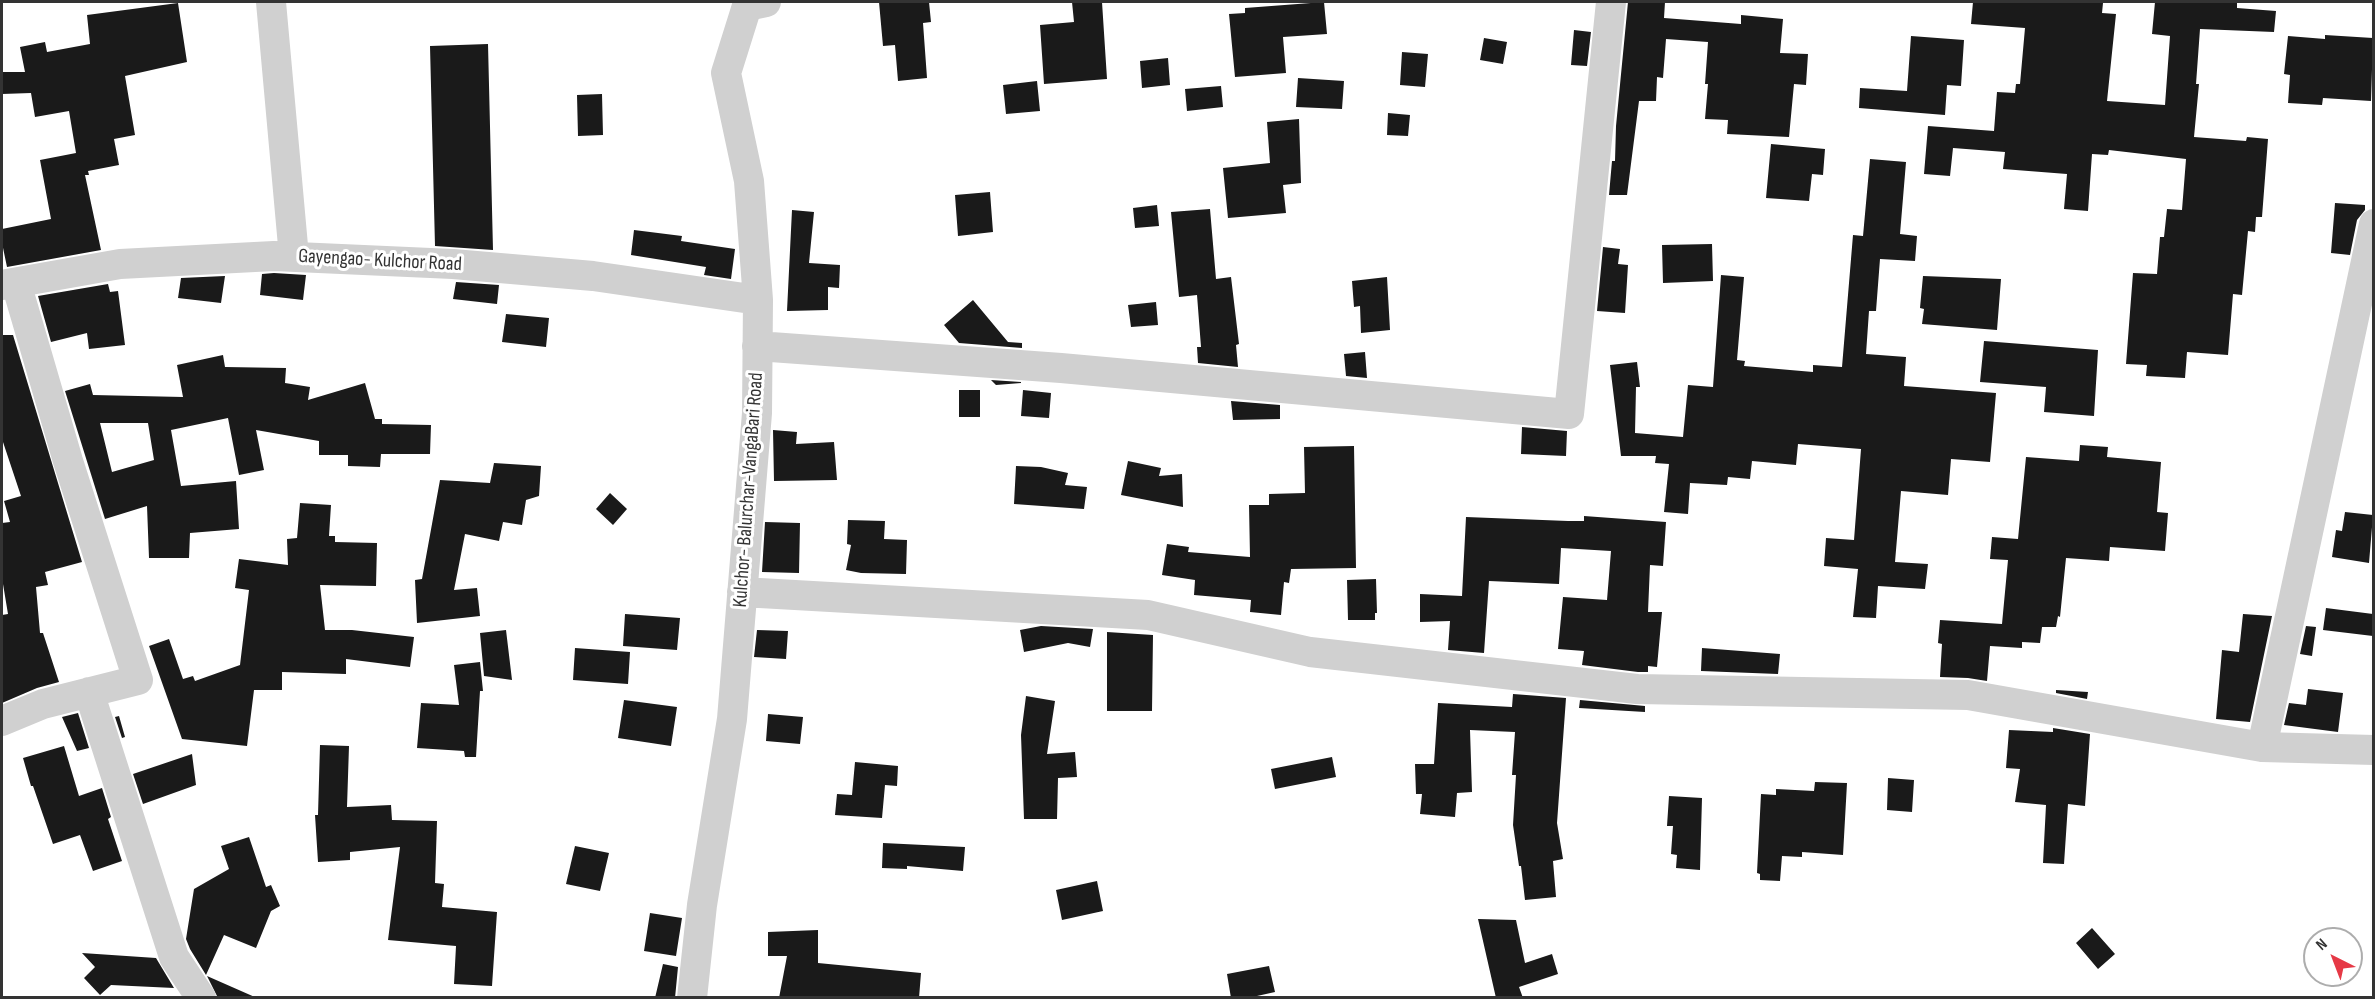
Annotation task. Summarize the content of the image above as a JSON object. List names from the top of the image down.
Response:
{
  "streets": {
    "street": ["Gayengao- Kulchor Road", "Kulchor- Balurchar-VangaBari Road"]
  },
  "crossings": [
    ["Gayengao- Kulchor Road", "Kulchor- Balurchar-VangaBari Road"]
  ],
  "north": "top left"
}
